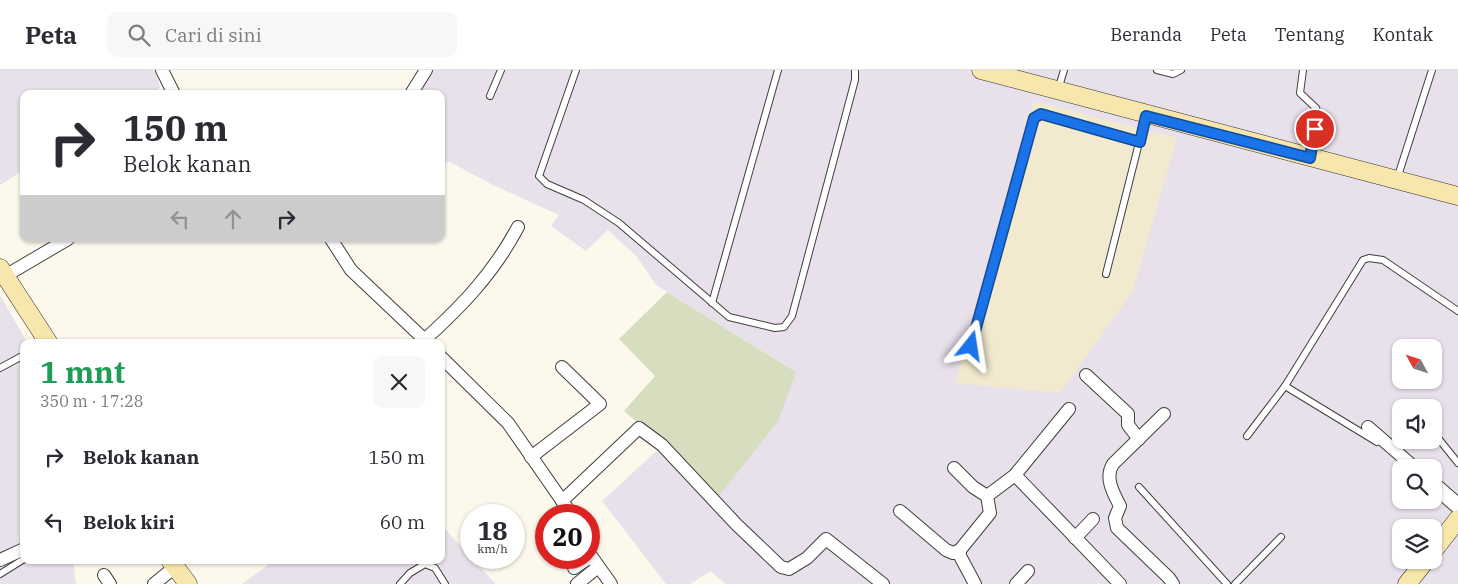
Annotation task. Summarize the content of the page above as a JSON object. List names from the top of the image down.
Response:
{
  "north": "top left",
  "page": {
    "header": "Peta",
    "search": "Cari di sini",
    "nav": [
      "Beranda",
      "Peta",
      "Tentang",
      "Kontak"
    ],
    "turn": ["150 m", "Belok kanan"],
    "heading": ["1 mnt", "350 m · 17:28"],
    "list": [
      {
        "name": "Belok kanan",
        "value": "150 m"
      },
      {
        "name": "Belok kiri",
        "value": "60 m"
      }
    ],
    "speed": "18 km/h",
    "limit": "20"
  }
}
